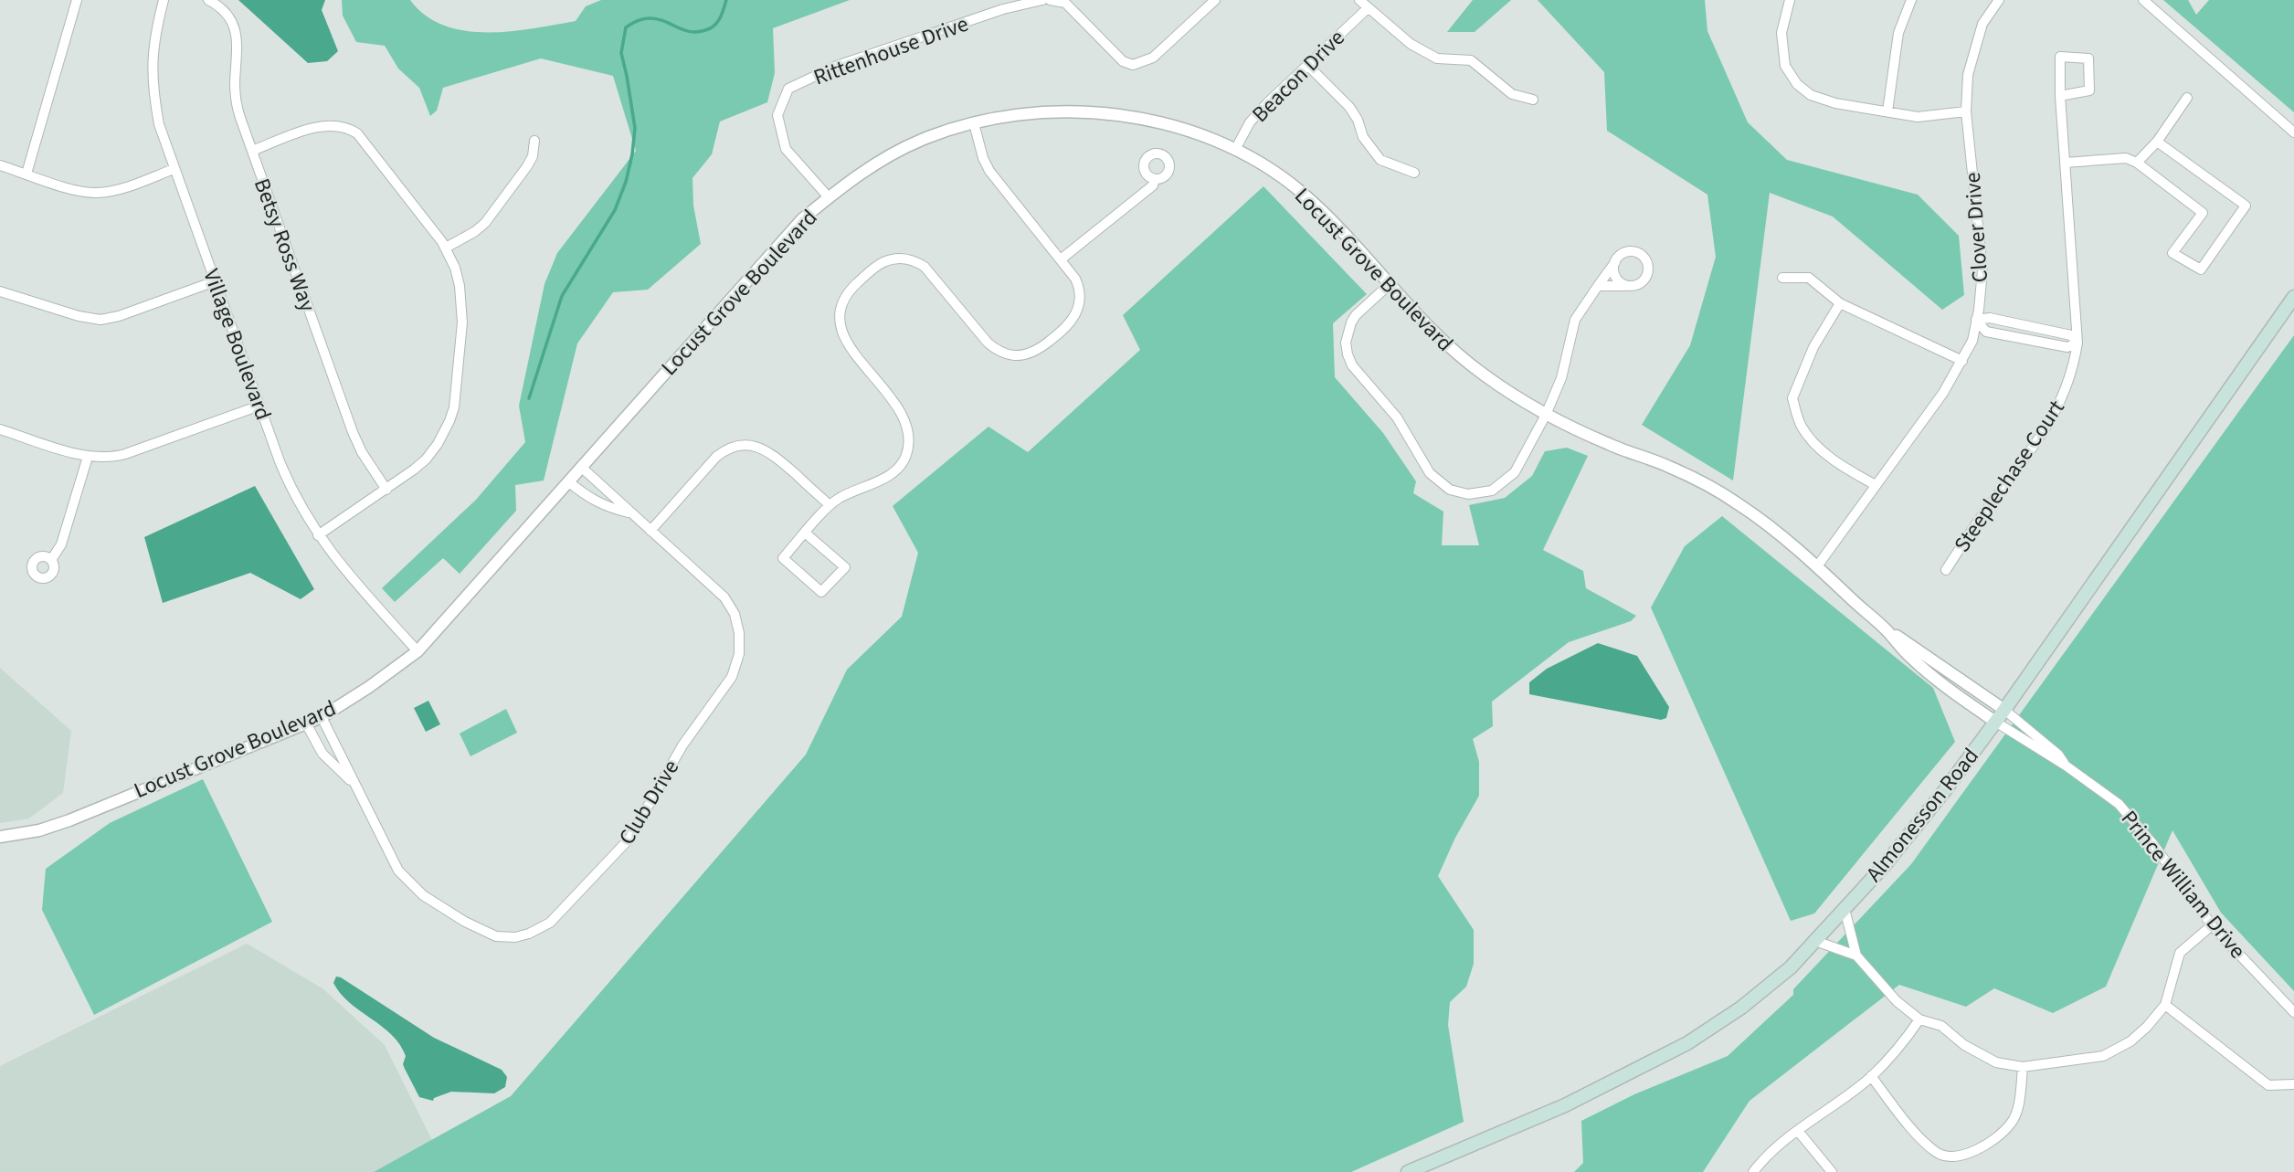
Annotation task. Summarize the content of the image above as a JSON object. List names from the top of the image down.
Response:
{
  "streets": {
    "main road": ["Almonesson Road"],
    "street": [
      "Rittenhouse Drive",
      "Beacon Drive",
      "Clover Drive",
      "Betsy Ross Way",
      "Locust Grove Boulevard",
      "Village Boulevard",
      "Steeplechase Court",
      "Club Drive",
      "Prince William Drive"
    ]
  },
  "crossings": [
    ["Rittenhouse Drive", "Locust Grove Boulevard"],
    ["Beacon Drive", "Locust Grove Boulevard"],
    ["Clover Drive", "Locust Grove Boulevard"],
    ["Locust Grove Boulevard", "Village Boulevard"],
    ["Locust Grove Boulevard", "Club Drive"],
    ["Almonesson Road", "Prince William Drive"]
  ]
}
